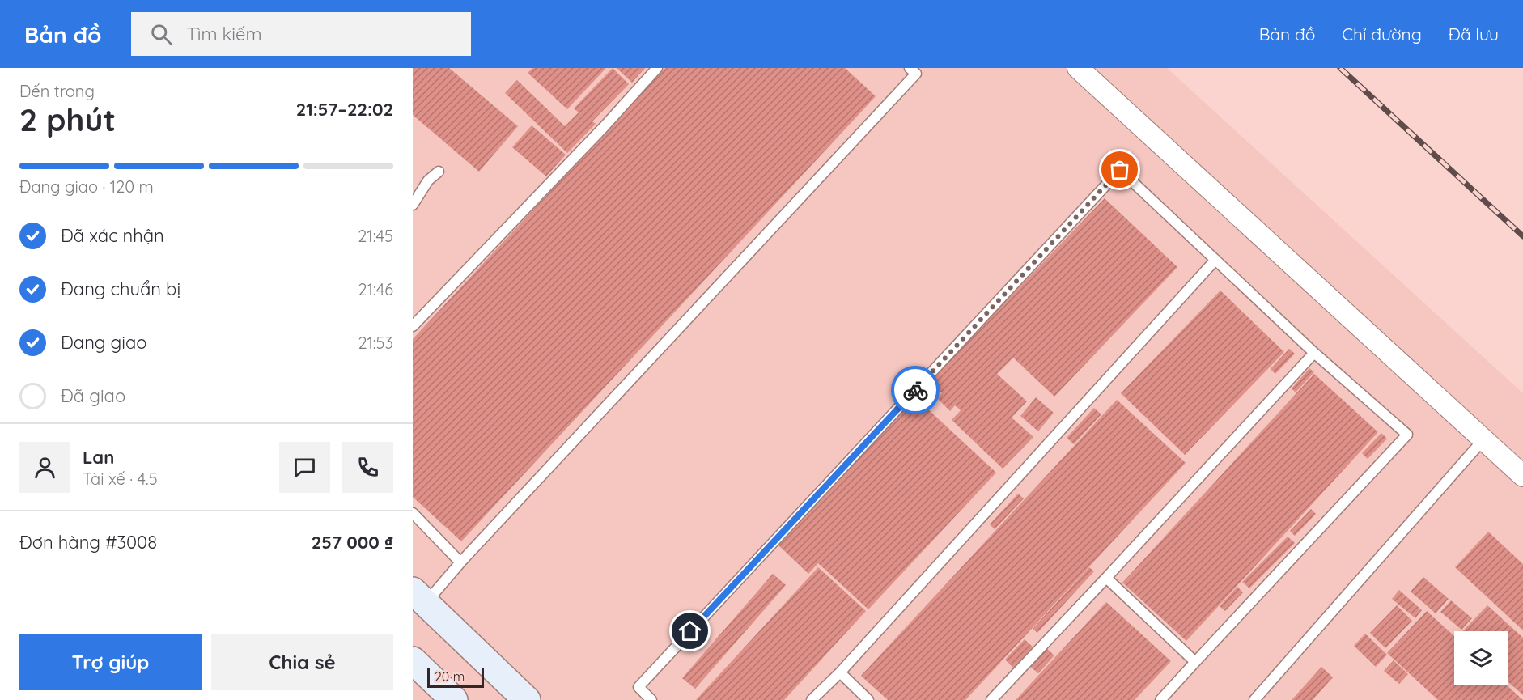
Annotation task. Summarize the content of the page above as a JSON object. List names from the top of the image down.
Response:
{
  "scale_bar": "20 m",
  "page": {
    "header": "Bản đồ",
    "search": "Tìm kiếm",
    "nav": ["Bản đồ", "Chỉ đường", "Đã lưu"],
    "heading": ["2 phút", "Đến trong", "21:57–22:02"],
    "panel": [
      "Lan",
      "Tài xế · 4.5",
      "Đơn hàng #3008",
      "257 000 ₫"
    ],
    "bar": "Đang giao · 120 m",
    "list": [
      ["Đã xác nhận", "21:45"],
      ["Đang chuẩn bị", "21:46"],
      ["Đang giao", "21:53"],
      "Đã giao"
    ],
    "buttons": ["Trợ giúp", "Chia sẻ"],
    "scale": "20 m"
  }
}
